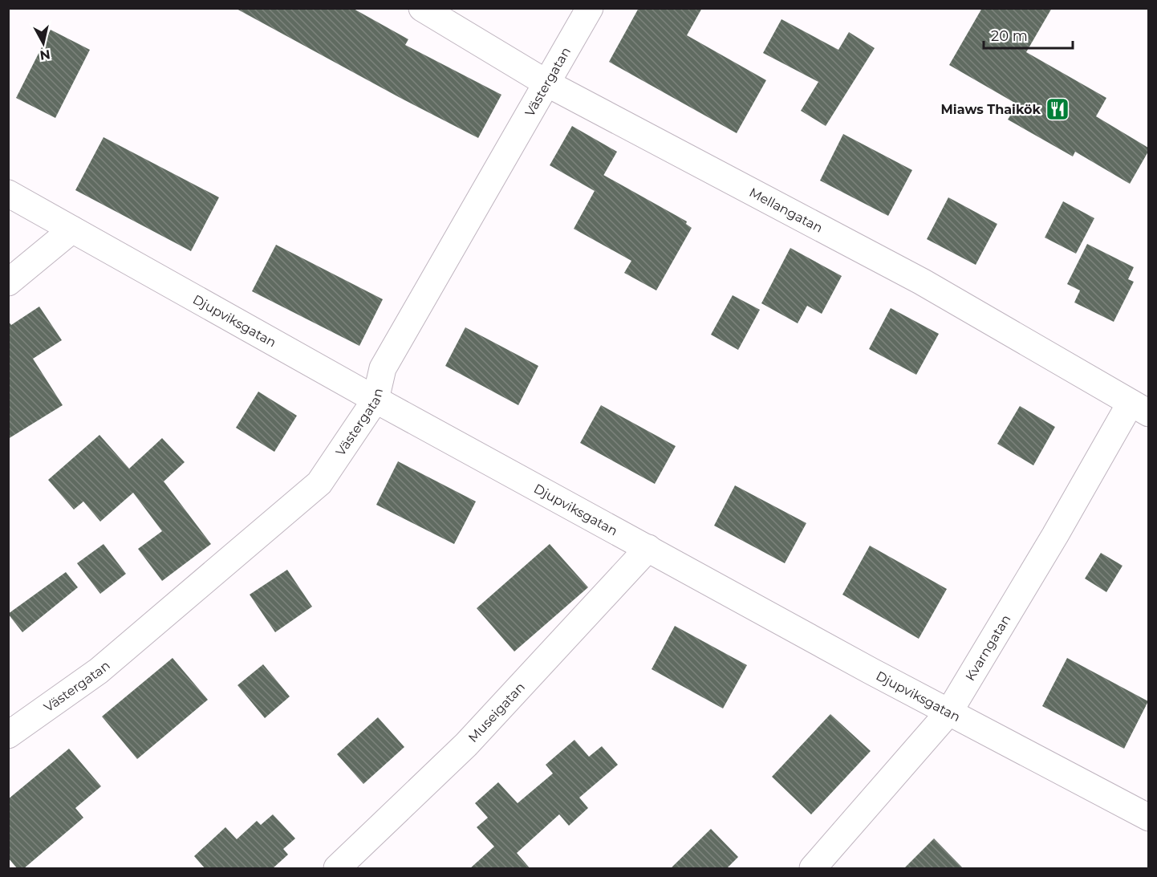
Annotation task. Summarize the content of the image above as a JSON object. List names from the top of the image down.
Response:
{
  "streets": {
    "street": [
      "Västergatan",
      "Mellangatan",
      "Djupviksgatan",
      "Kvarngatan",
      "Museigatan"
    ]
  },
  "crossings": [
    ["Västergatan", "Mellangatan"],
    ["Västergatan", "Djupviksgatan"],
    ["Mellangatan", "Kvarngatan"],
    ["Djupviksgatan", "Kvarngatan"],
    ["Djupviksgatan", "Museigatan"]
  ],
  "places": {
    "restaurant": ["Miaws Thaikök"]
  },
  "scale_bar": "20 m",
  "north": "bottom"
}
